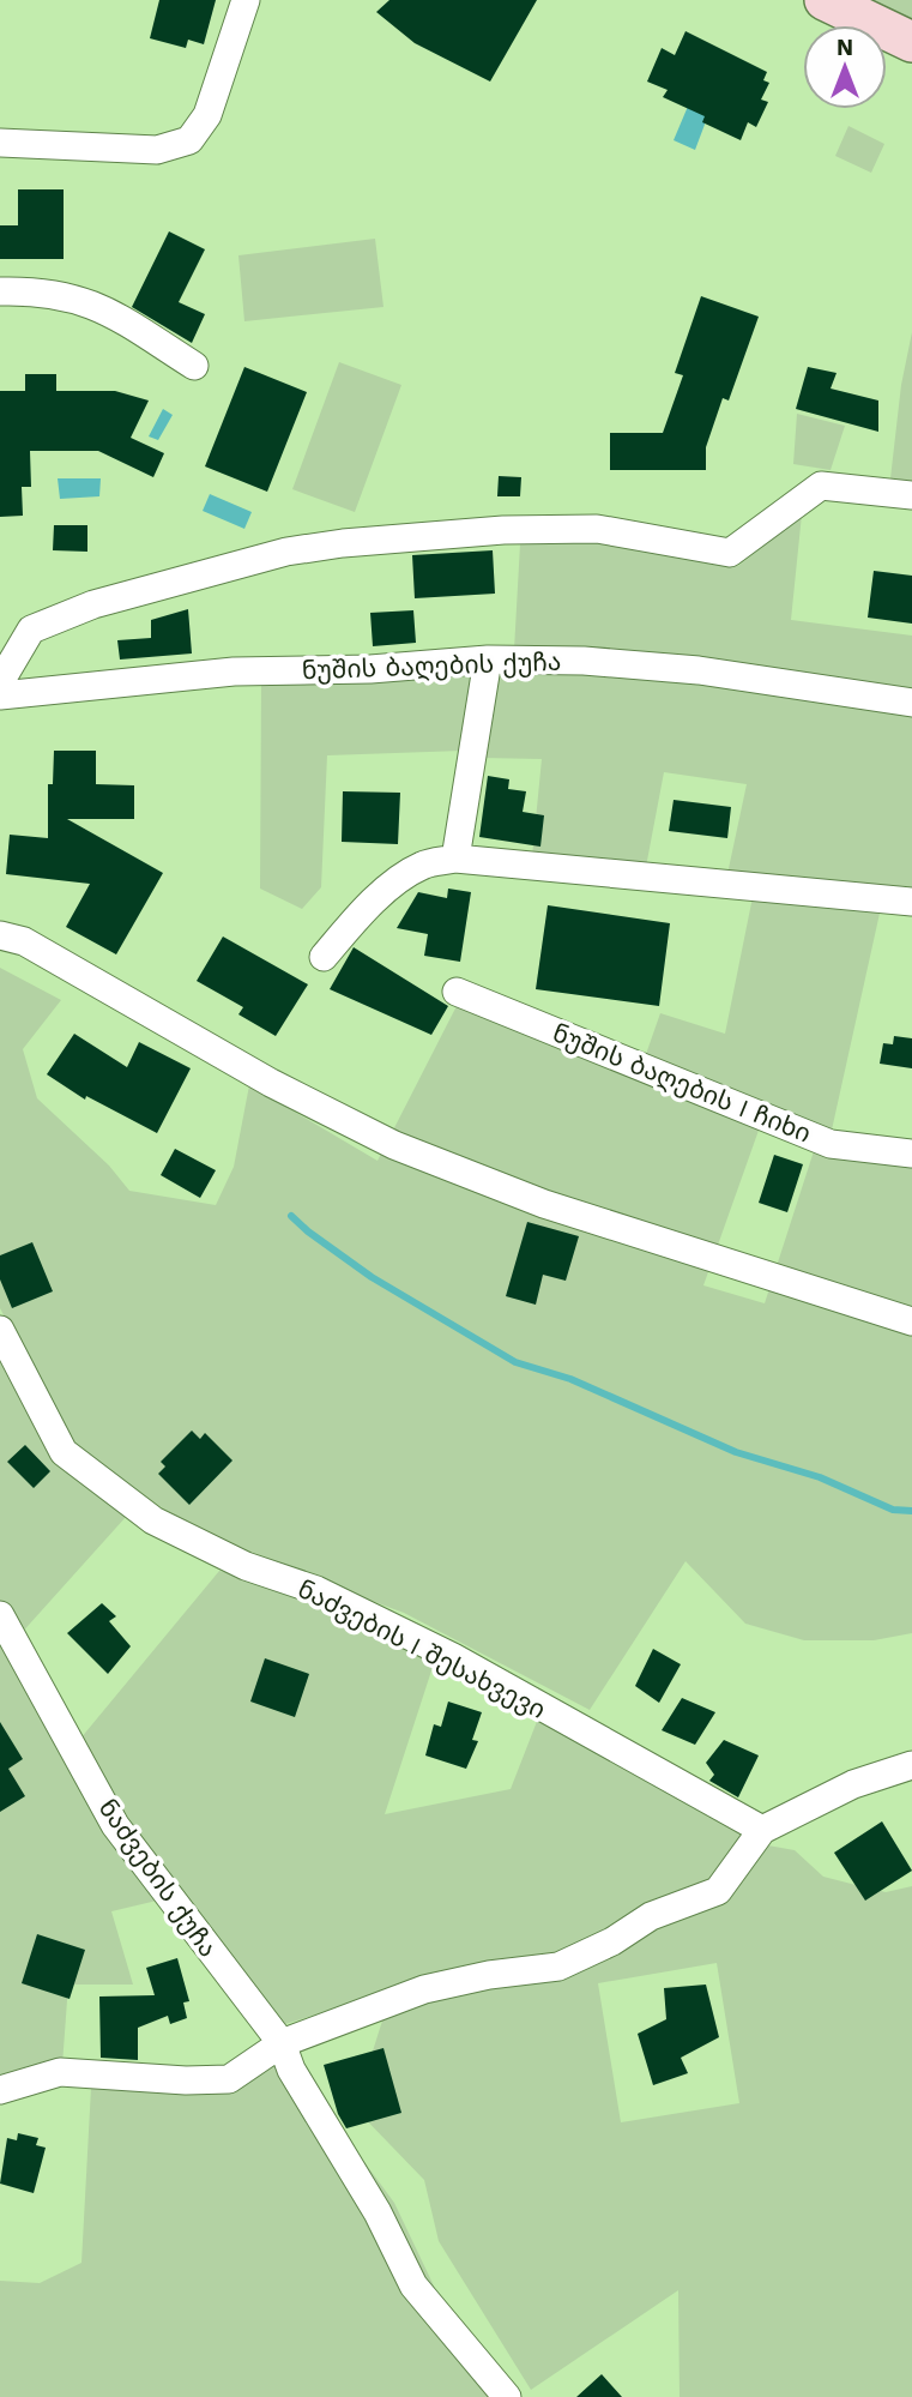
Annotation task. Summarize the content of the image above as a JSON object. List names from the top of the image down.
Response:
{
  "streets": {
    "street": [
      "ნუშის ბაღების ქუჩა",
      "ნუშის ბაღების I ჩიხი",
      "ნაძვების I შესახვევი",
      "ნაძვების ქუჩა"
    ]
  },
  "north": "top"
}
